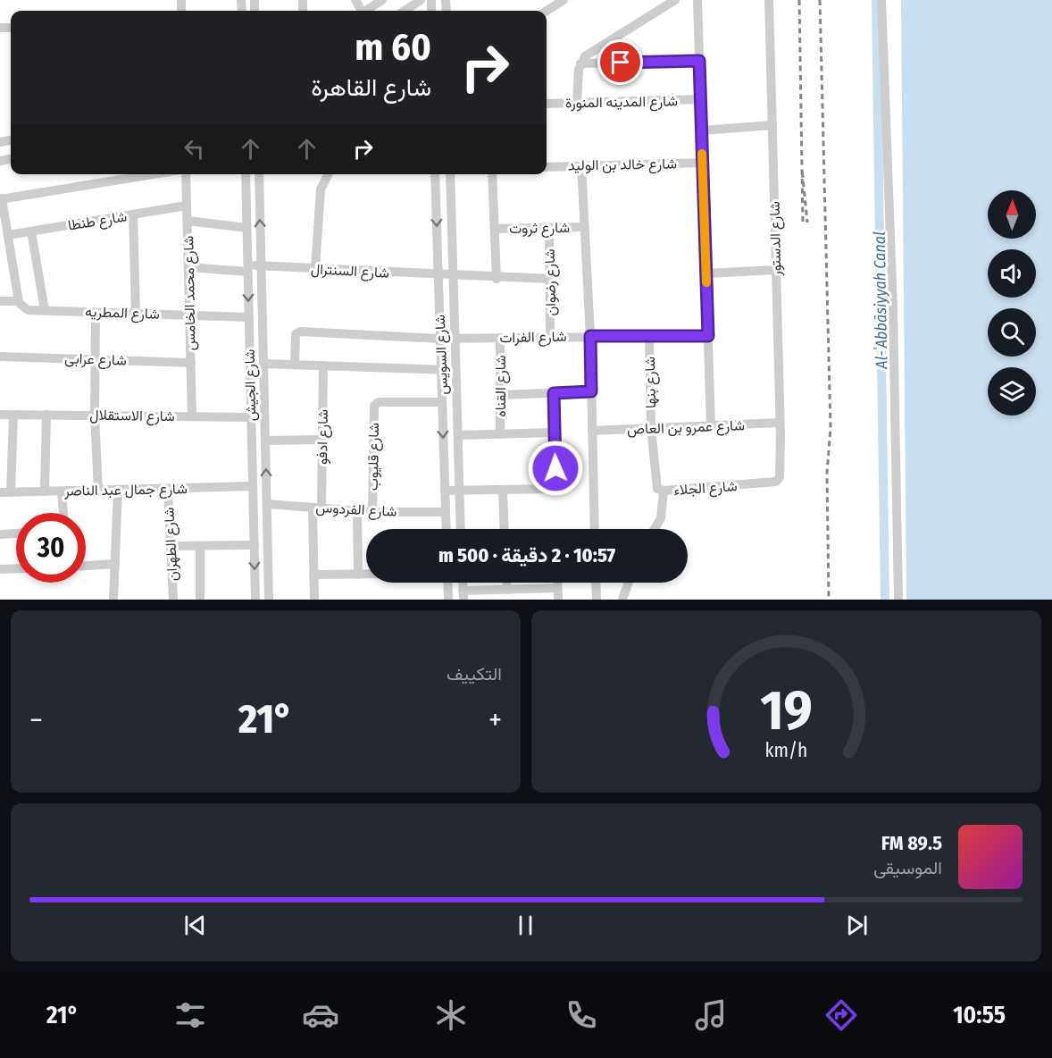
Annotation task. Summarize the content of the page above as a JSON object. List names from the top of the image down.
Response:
{
  "streets": {
    "street": [
      "شارع المدينه المنورة",
      "شارع خالد بن الوليد",
      "شارع طنطا",
      "شارع ثروت",
      "شارع الدستور",
      "شارع السنترال",
      "شارع رضوان",
      "شارع محمد الخامس",
      "شارع المطريه",
      "شارع الفرات",
      "شارع السويس",
      "شارع عرابى",
      "شارع بنها",
      "شارع الجيش",
      "شارع القناه",
      "شارع الاستقلال",
      "شارع عمرو بن العاص",
      "شارع ادفو",
      "شارع قليوب",
      "شارع الجلاء",
      "شارع جمال عبد الناصر",
      "شارع الفردوس",
      "شارع الطهران"
    ]
  },
  "crossings": [
    ["شارع طنطا", "شارع محمد الخامس"],
    ["شارع ثروت", "شارع رضوان"],
    ["شارع الدستور", "شارع عمرو بن العاص"],
    ["شارع الدستور", "شارع الجلاء"],
    ["شارع السنترال", "شارع رضوان"],
    ["شارع السنترال", "شارع محمد الخامس"],
    ["شارع السنترال", "شارع السويس"],
    ["شارع السنترال", "شارع الجيش"],
    ["شارع رضوان", "شارع الفرات"],
    ["شارع محمد الخامس", "شارع المطريه"],
    ["شارع محمد الخامس", "شارع عرابى"],
    ["شارع محمد الخامس", "شارع الاستقلال"],
    ["شارع المطريه", "شارع الجيش"],
    ["شارع الفرات", "شارع السويس"],
    ["شارع الفرات", "شارع بنها"],
    ["شارع الفرات", "شارع القناه"],
    ["شارع السويس", "شارع قليوب"],
    ["شارع السويس", "شارع الفردوس"],
    ["شارع بنها", "شارع عمرو بن العاص"],
    ["شارع بنها", "شارع الجلاء"],
    ["شارع الجيش", "شارع الاستقلال"],
    ["شارع الجيش", "شارع جمال عبد الناصر"],
    ["شارع الجيش", "شارع الفردوس"],
    ["شارع عمرو بن العاص", "شارع الجلاء"],
    ["شارع ادفو", "شارع الفردوس"],
    ["شارع قليوب", "شارع الفردوس"],
    ["شارع جمال عبد الناصر", "شارع الطهران"]
  ],
  "water": ["Al-ʿAbbāsiyyah Canal"],
  "north": "top",
  "page": {
    "turn": ["60 m", "شارع القاهرة"],
    "limit": "30",
    "trip": "10:57 · 2 دقيقة · 500 m",
    "tile": "التكييف",
    "heat": ["−", "21°", "+"],
    "song": ["89.5 FM", "الموسيقى"],
    "tabs": ["10:55", "21°"],
    "gauge": ["19", "km/h"]
  }
}
